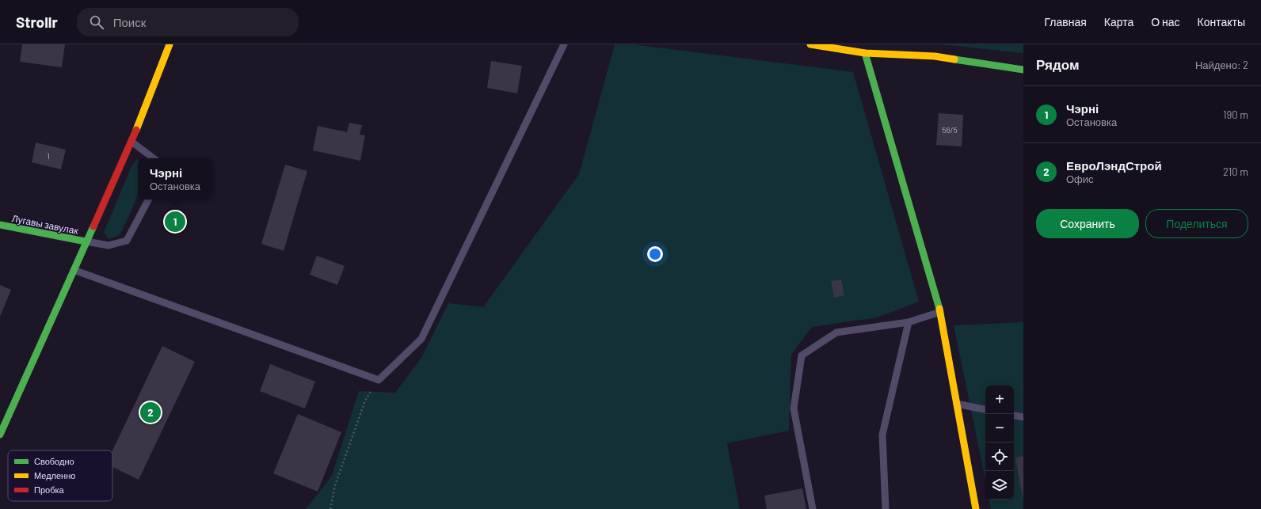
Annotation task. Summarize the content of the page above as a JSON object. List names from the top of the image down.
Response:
{
  "streets": {
    "street": ["Лугавы завулак"]
  },
  "house_numbers": ["56/5", "1"],
  "legend": ["Свободно", "Медленно", "Пробка"],
  "page": {
    "header": "Strollr",
    "search": "Поиск",
    "nav": [
      "Главная",
      "Карта",
      "О нас",
      "Контакты"
    ],
    "heading": ["Рядом", "Найдено: 2"],
    "list": [
      {
        "mark": "1",
        "name": "Чэрні",
        "note": "Остановка",
        "value": "190 m"
      },
      {
        "mark": "2",
        "name": "ЕвроЛэндСтрой",
        "note": "Офис",
        "value": "210 m"
      }
    ],
    "popup": ["Чэрні", "Остановка"],
    "buttons": ["Сохранить", "Поделиться"],
    "pins": ["1", "2"],
    "map_buttons": ["+", "−"]
  }
}
